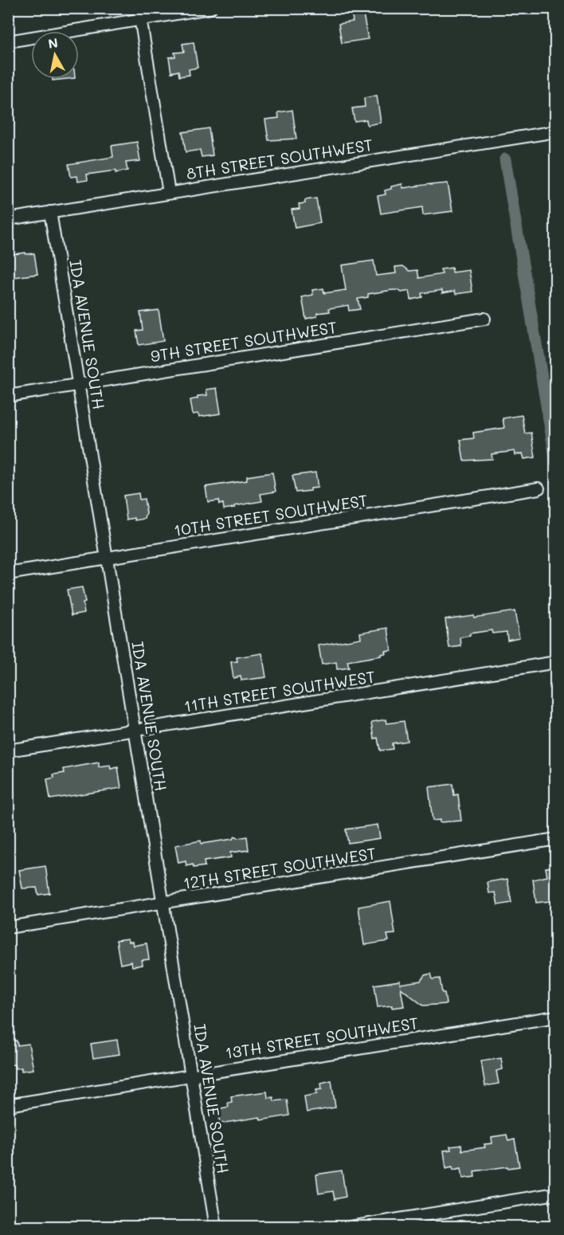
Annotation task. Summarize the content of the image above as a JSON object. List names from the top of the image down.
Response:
{
  "streets": {
    "street": [
      "8TH STREET SOUTHWEST",
      "IDA AVENUE SOUTH",
      "9TH STREET SOUTHWEST",
      "10TH STREET SOUTHWEST",
      "11TH STREET SOUTHWEST",
      "12TH STREET SOUTHWEST",
      "13TH STREET SOUTHWEST"
    ]
  },
  "crossings": [
    ["8TH STREET SOUTHWEST", "IDA AVENUE SOUTH"],
    ["IDA AVENUE SOUTH", "9TH STREET SOUTHWEST"],
    ["IDA AVENUE SOUTH", "10TH STREET SOUTHWEST"],
    ["IDA AVENUE SOUTH", "11TH STREET SOUTHWEST"],
    ["IDA AVENUE SOUTH", "12TH STREET SOUTHWEST"],
    ["IDA AVENUE SOUTH", "13TH STREET SOUTHWEST"]
  ],
  "north": "top"
}
